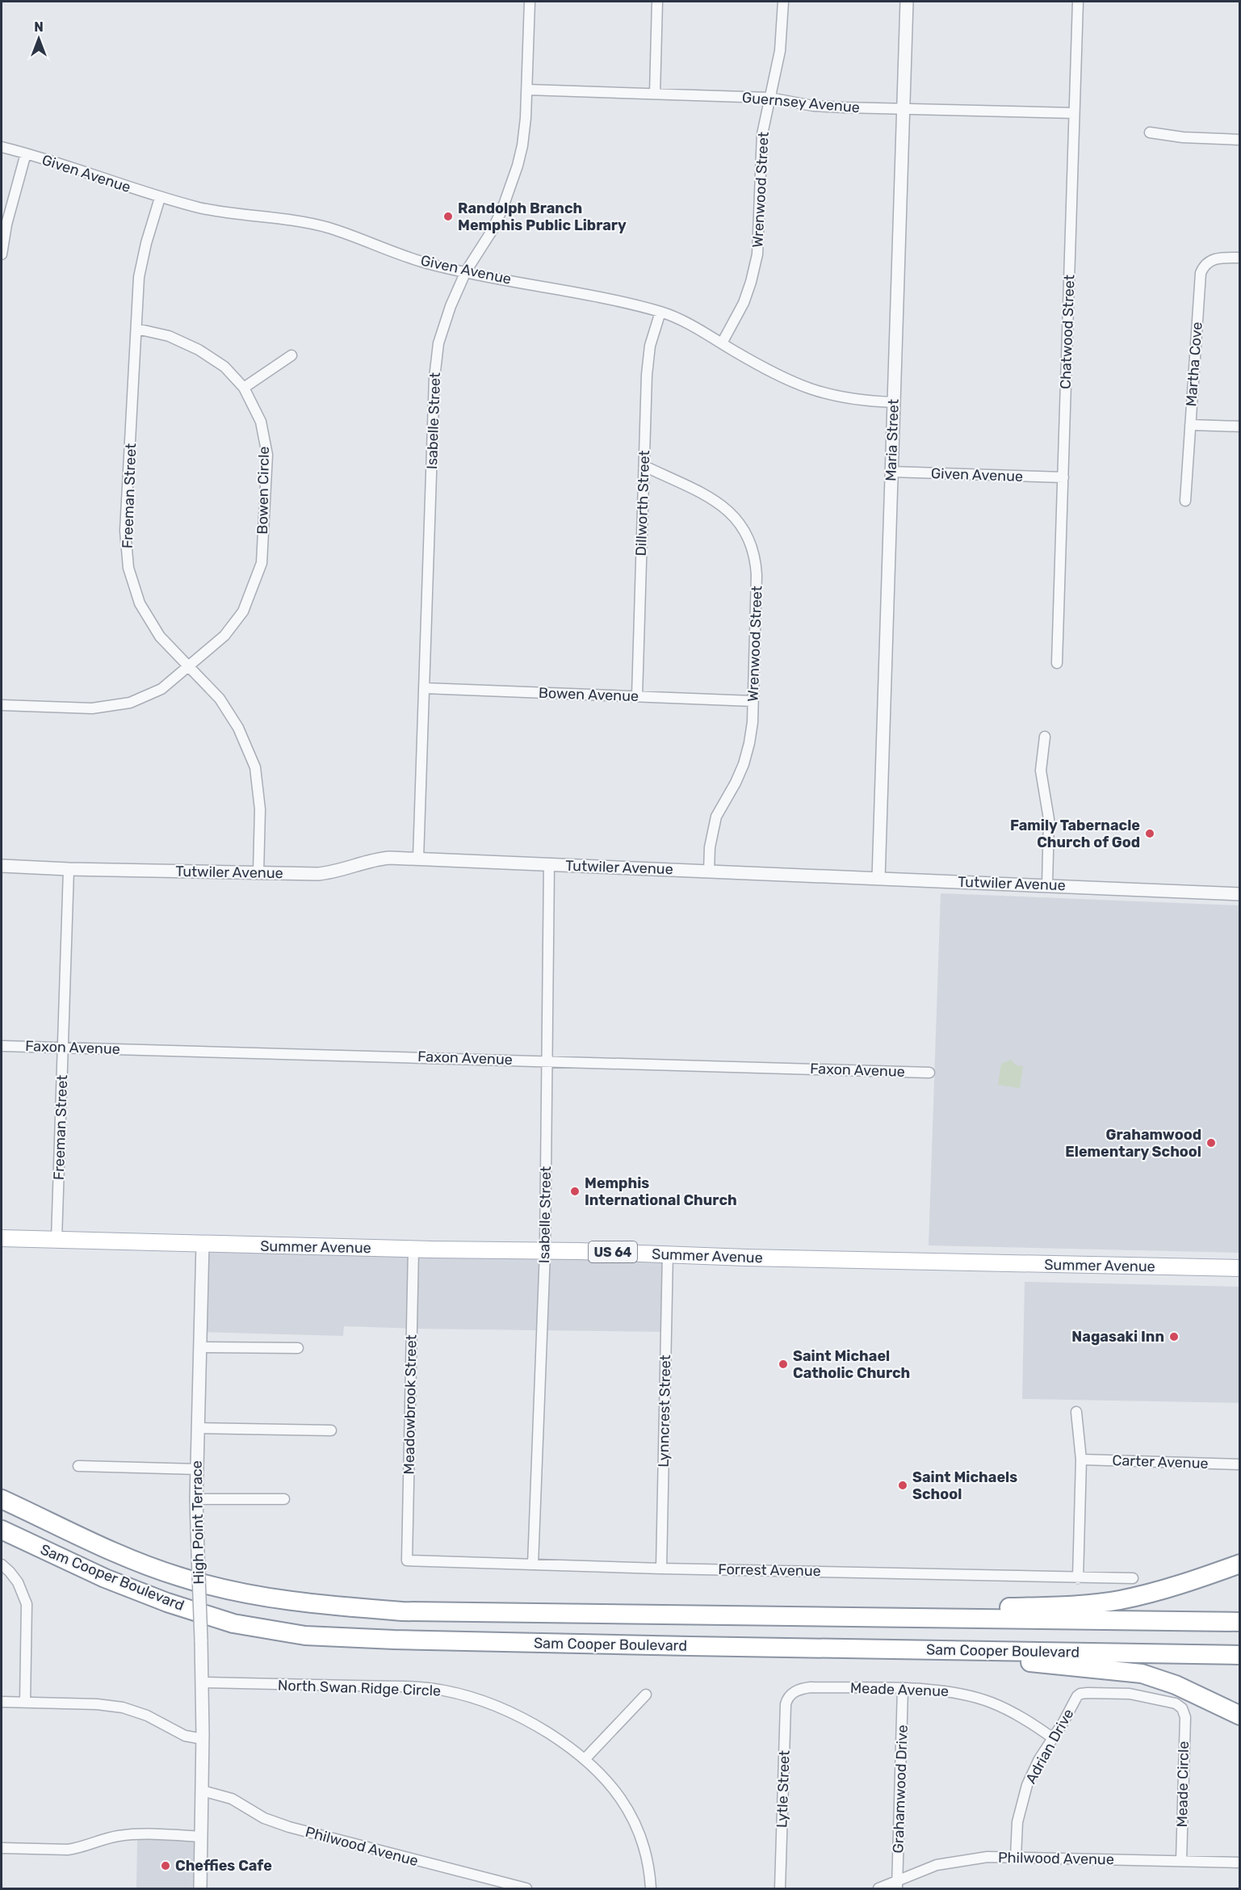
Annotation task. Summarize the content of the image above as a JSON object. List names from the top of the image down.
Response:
{
  "streets": {
    "highway": ["Sam Cooper Boulevard"],
    "main road": ["Summer Avenue", "US 64"],
    "street": [
      "Guernsey Avenue",
      "Given Avenue",
      "Wrenwood Street",
      "Chatwood Street",
      "Martha Cove",
      "Isabelle Street",
      "Maria Street",
      "Bowen Circle",
      "Freeman Street",
      "Dillworth Street",
      "Bowen Avenue",
      "Tutwiler Avenue",
      "Faxon Avenue",
      "Meadowbrook Street",
      "Lynncrest Street",
      "Carter Avenue",
      "High Point Terrace",
      "Forrest Avenue",
      "North Swan Ridge Circle",
      "Meade Avenue",
      "Adrian Drive",
      "Meade Circle",
      "Lytle Street",
      "Grahamwood Drive",
      "Philwood Avenue"
    ]
  },
  "crossings": [
    ["Guernsey Avenue", "Wrenwood Street"],
    ["Guernsey Avenue", "Chatwood Street"],
    ["Guernsey Avenue", "Isabelle Street"],
    ["Guernsey Avenue", "Maria Street"],
    ["Given Avenue", "Wrenwood Street"],
    ["Given Avenue", "Chatwood Street"],
    ["Given Avenue", "Isabelle Street"],
    ["Given Avenue", "Maria Street"],
    ["Given Avenue", "Freeman Street"],
    ["Given Avenue", "Dillworth Street"],
    ["Wrenwood Street", "Dillworth Street"],
    ["Wrenwood Street", "Bowen Avenue"],
    ["Wrenwood Street", "Tutwiler Avenue"],
    ["Isabelle Street", "Bowen Avenue"],
    ["Isabelle Street", "Tutwiler Avenue"],
    ["Isabelle Street", "Faxon Avenue"],
    ["Isabelle Street", "Summer Avenue"],
    ["Isabelle Street", "Forrest Avenue"],
    ["Maria Street", "Tutwiler Avenue"],
    ["Bowen Circle", "Freeman Street"],
    ["Freeman Street", "Tutwiler Avenue"],
    ["Freeman Street", "Faxon Avenue"],
    ["Freeman Street", "Summer Avenue"],
    ["Dillworth Street", "Bowen Avenue"],
    ["Summer Avenue", "Meadowbrook Street"],
    ["Summer Avenue", "Lynncrest Street"],
    ["Summer Avenue", "High Point Terrace"],
    ["Meadowbrook Street", "Forrest Avenue"],
    ["Lynncrest Street", "Forrest Avenue"],
    ["High Point Terrace", "North Swan Ridge Circle"],
    ["High Point Terrace", "Philwood Avenue"],
    ["Meade Avenue", "Adrian Drive"],
    ["Meade Avenue", "Lytle Street"],
    ["Meade Avenue", "Grahamwood Drive"],
    ["Adrian Drive", "Meade Circle"],
    ["Adrian Drive", "Philwood Avenue"],
    ["Meade Circle", "Philwood Avenue"],
    ["Grahamwood Drive", "Philwood Avenue"]
  ],
  "places": [
    "Randolph Branch Memphis Public Library",
    "Family Tabernacle Church of God",
    "Grahamwood Elementary School",
    "Memphis International Church",
    "Nagasaki Inn",
    "Saint Michael Catholic Church",
    "Saint Michaels School",
    "Cheffies Cafe"
  ],
  "north": "top"
}
